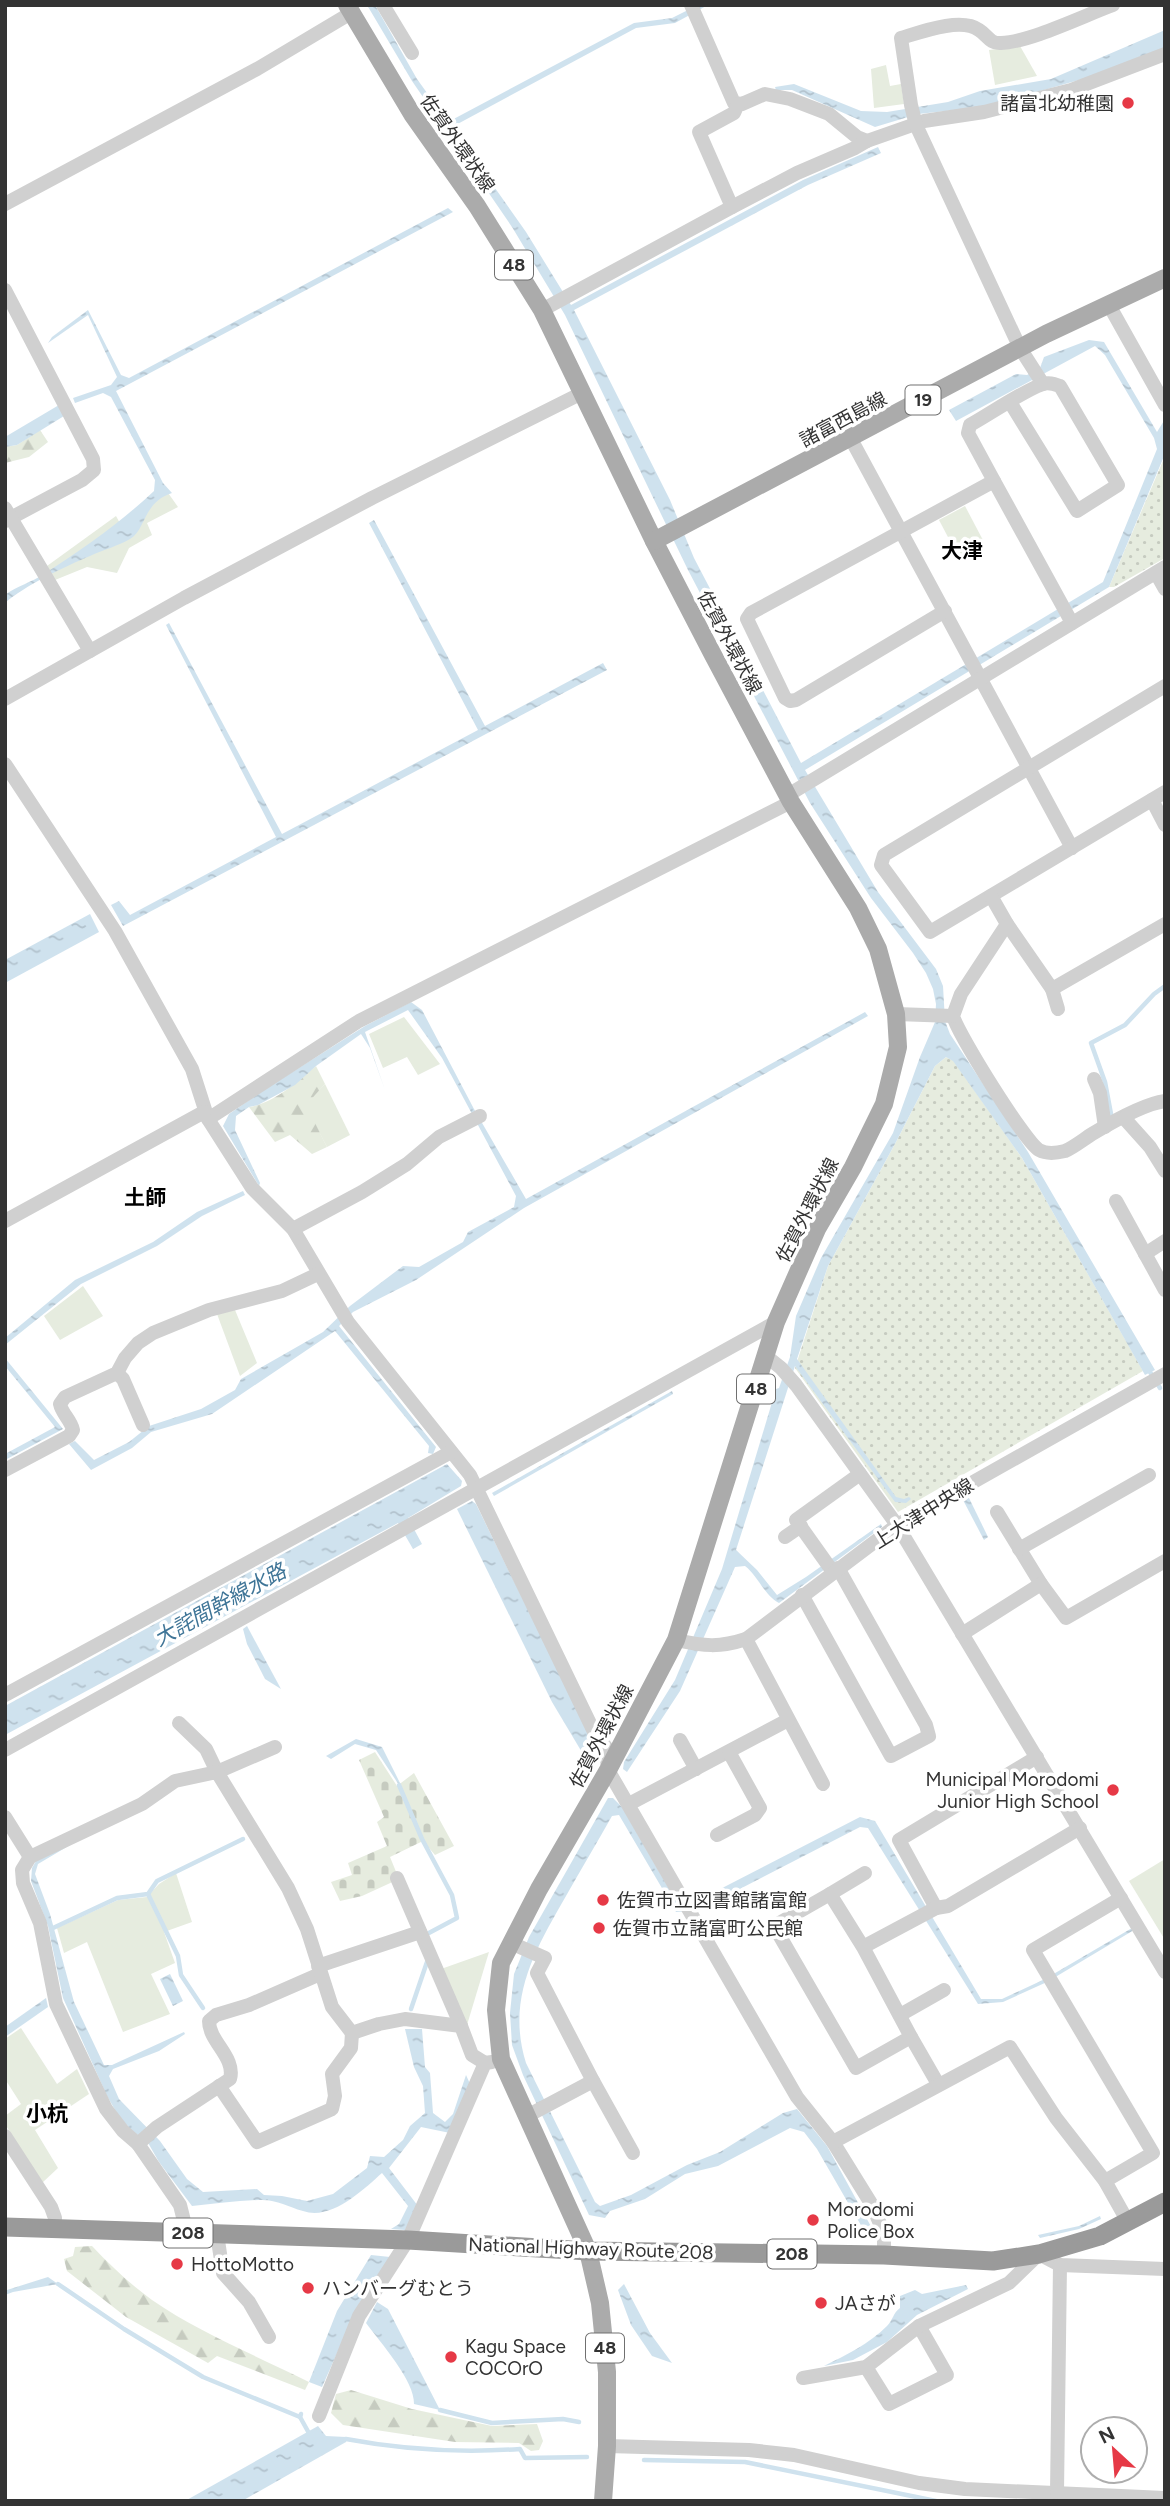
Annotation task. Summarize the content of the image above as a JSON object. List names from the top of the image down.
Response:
{
  "streets": {
    "highway": ["208", "National Highway Route 208"],
    "main road": [
      "佐賀外環状線",
      "48",
      "19",
      "諸富西島線"
    ],
    "street": ["上大津中央線"]
  },
  "crossings": [
    ["佐賀外環状線", "諸富西島線"],
    ["佐賀外環状線", "上大津中央線"],
    ["佐賀外環状線", "National Highway Route 208"]
  ],
  "districts": ["大津", "土師", "小杭"],
  "water": ["大詫間幹線水路"],
  "places": [
    "諸富北幼稚園",
    "Municipal Morodomi Junior High School",
    "佐賀市立図書館諸富館",
    "佐賀市立諸富町公民館",
    "Morodomi Police Box",
    "HottoMotto",
    "ハンバーグむとう",
    "JAさが",
    "Kagu Space COCOrO"
  ],
  "north": "top left"
}
